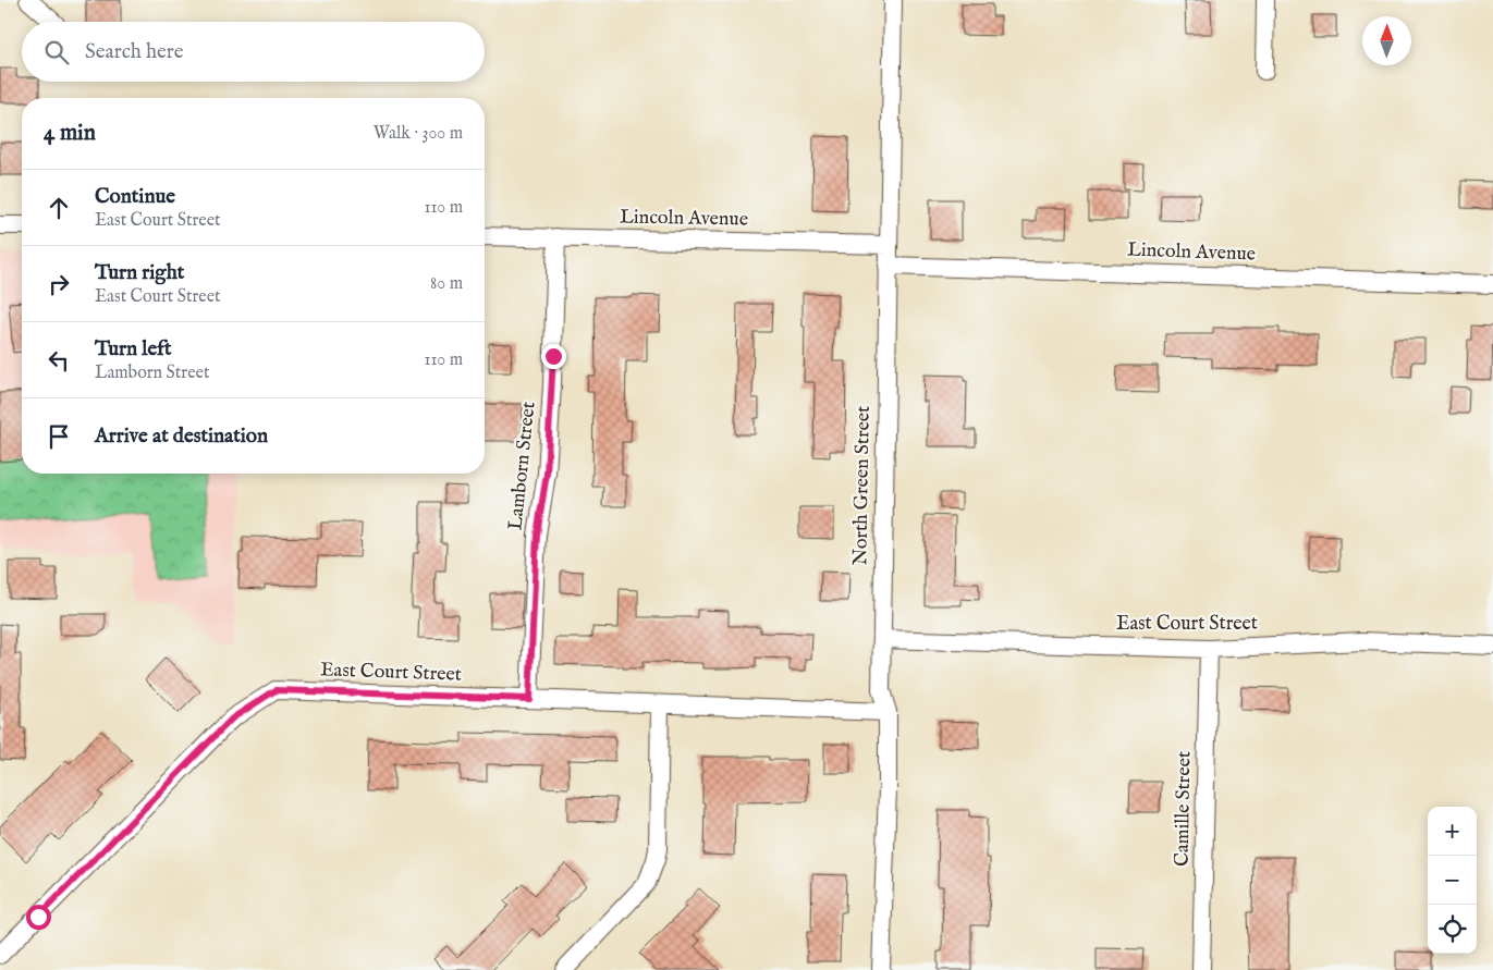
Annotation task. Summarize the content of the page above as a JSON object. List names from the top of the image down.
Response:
{
  "streets": {
    "street": [
      "Lincoln Avenue",
      "Lamborn Street",
      "North Green Street",
      "East Court Street",
      "Camille Street"
    ]
  },
  "crossings": [
    ["Lincoln Avenue", "Lamborn Street"],
    ["Lincoln Avenue", "North Green Street"],
    ["Lamborn Street", "East Court Street"],
    ["North Green Street", "East Court Street"],
    ["East Court Street", "Camille Street"]
  ],
  "north": "top",
  "page": {
    "search": "Search here",
    "heading": ["4 min", "Walk · 300 m"],
    "list": [
      ["Continue", "East Court Street", "110 m"],
      ["Turn right", "East Court Street", "80 m"],
      ["Turn left", "Lamborn Street", "110 m"],
      "Arrive at destination"
    ],
    "map_buttons": ["+", "−"]
  }
}
